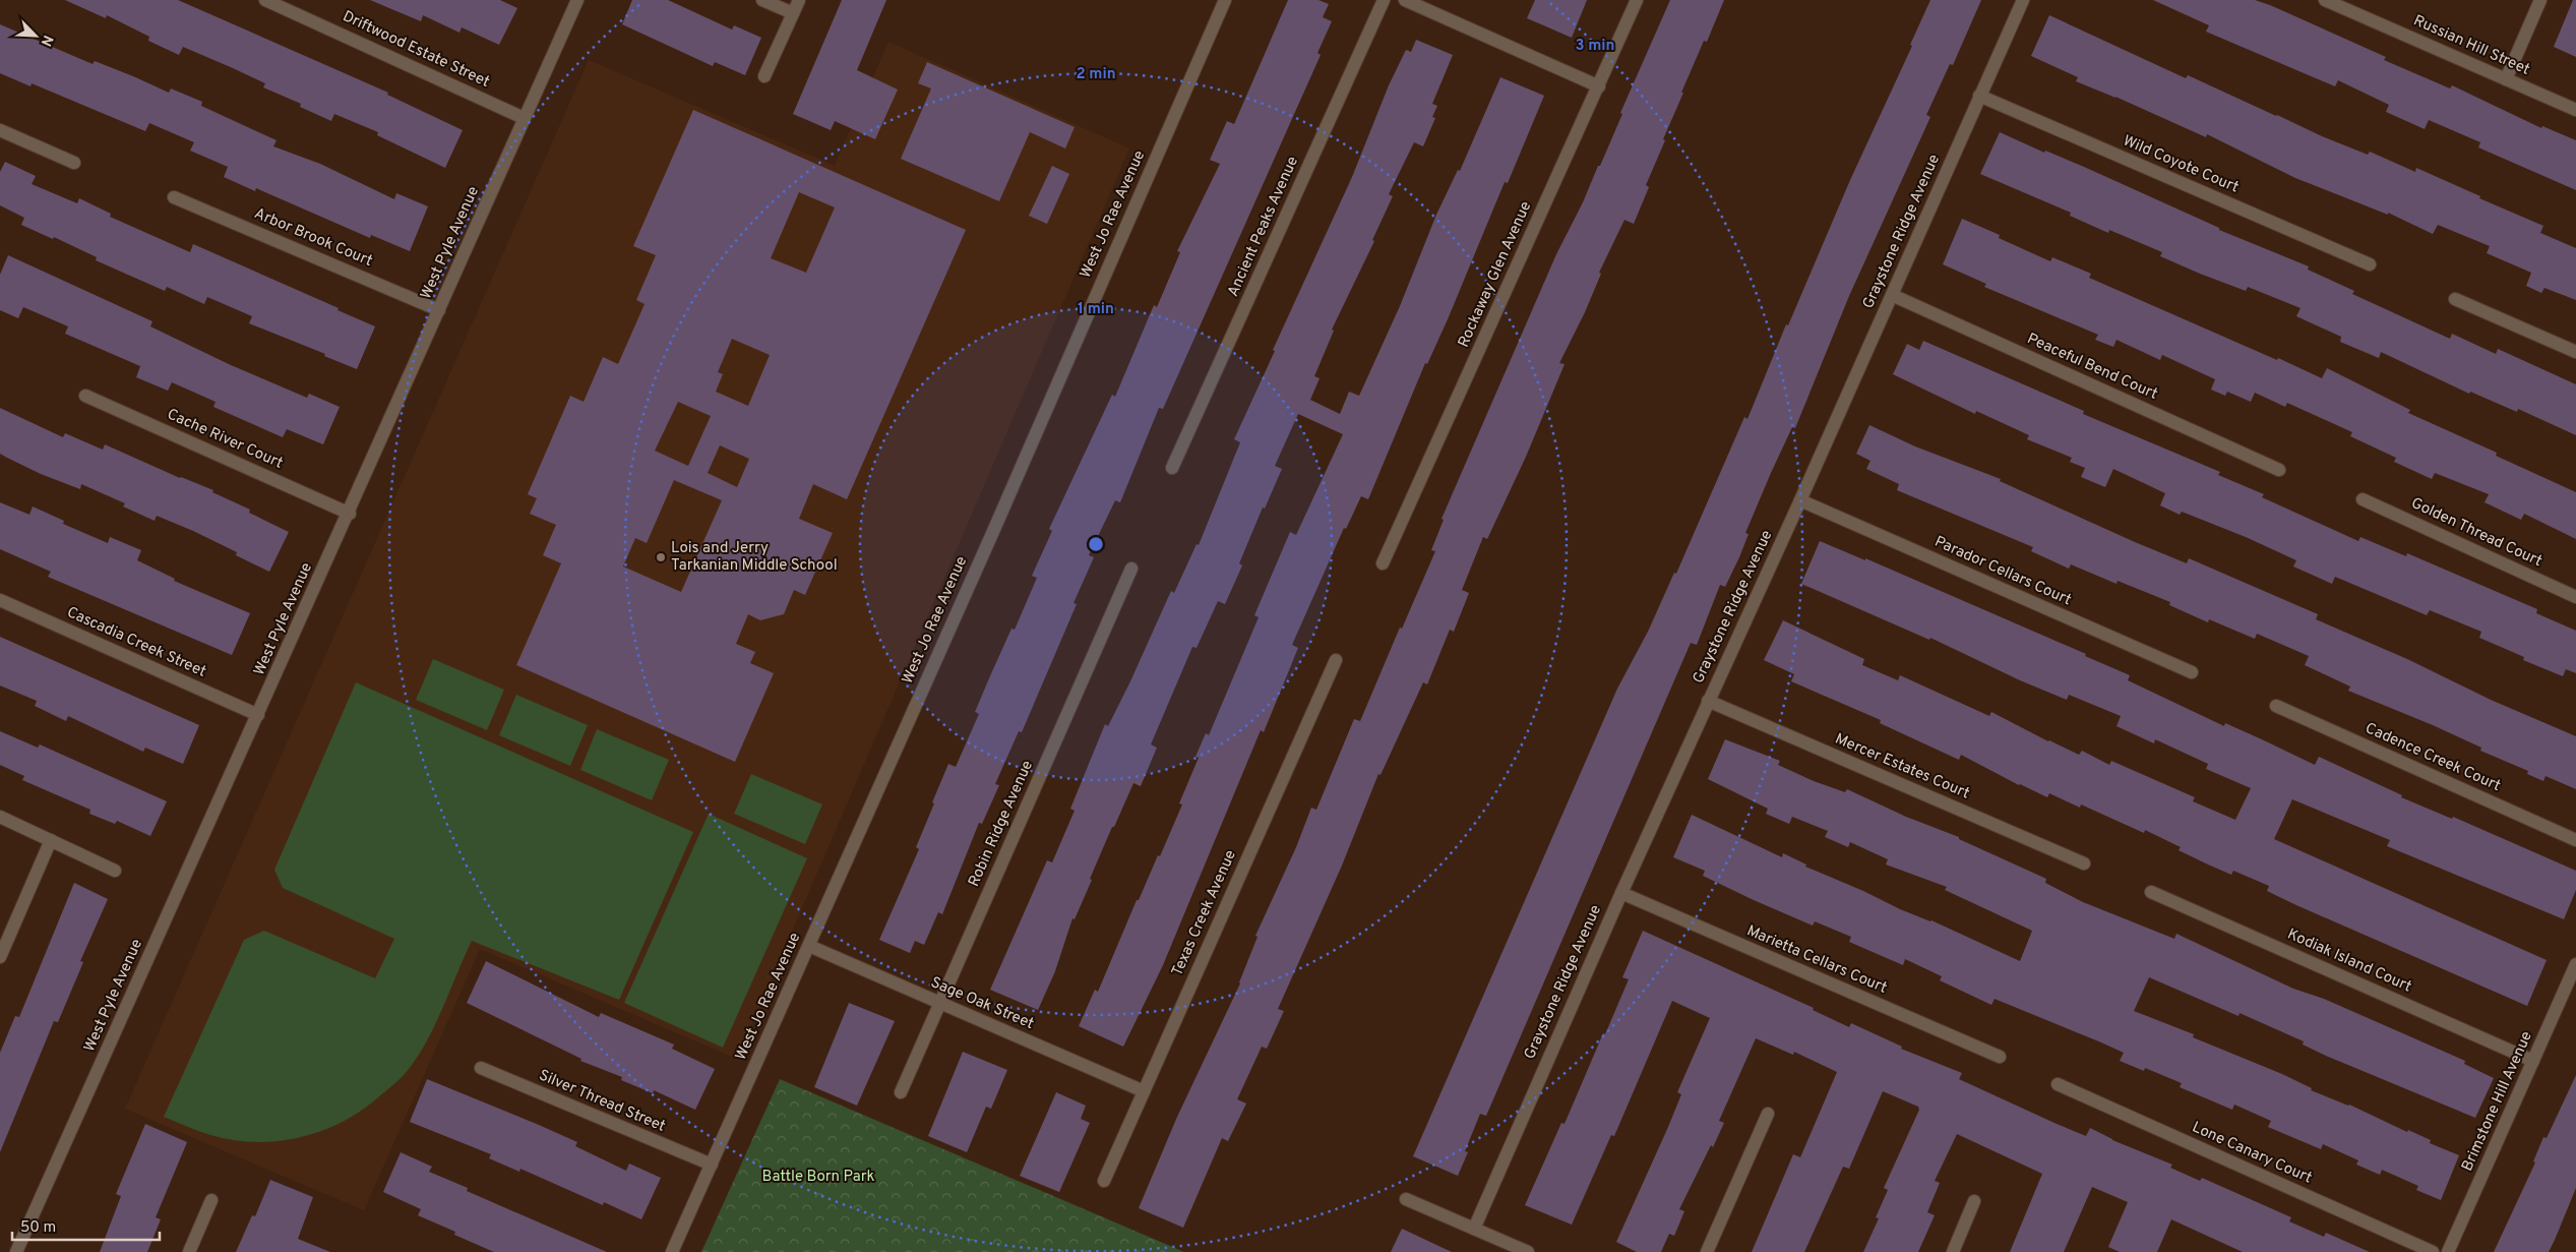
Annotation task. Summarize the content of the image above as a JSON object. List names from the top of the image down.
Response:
{
  "streets": {
    "street": [
      "Russian Hill Street",
      "Driftwood Estate Street",
      "Wild Coyote Court",
      "West Jo Rae Avenue",
      "Ancient Peaks Avenue",
      "Graystone Ridge Avenue",
      "Arbor Brook Court",
      "West Pyle Avenue",
      "Rockaway Glen Avenue",
      "Peaceful Bend Court",
      "Cache River Court",
      "Golden Thread Court",
      "Parador Cellars Court",
      "Cascadia Creek Street",
      "Cadence Creek Court",
      "Mercer Estates Court",
      "Robin Ridge Avenue",
      "Texas Creek Avenue",
      "Marietta Cellars Court",
      "Kodiak Island Court",
      "Sage Oak Street",
      "Silver Thread Street",
      "Brimstone Hill Avenue",
      "Lone Canary Court"
    ]
  },
  "crossings": [
    ["Driftwood Estate Street", "West Pyle Avenue"],
    ["Wild Coyote Court", "Graystone Ridge Avenue"],
    ["West Jo Rae Avenue", "Sage Oak Street"],
    ["West Jo Rae Avenue", "Silver Thread Street"],
    ["Graystone Ridge Avenue", "Peaceful Bend Court"],
    ["Graystone Ridge Avenue", "Parador Cellars Court"],
    ["Graystone Ridge Avenue", "Mercer Estates Court"],
    ["Graystone Ridge Avenue", "Marietta Cellars Court"],
    ["Arbor Brook Court", "West Pyle Avenue"],
    ["West Pyle Avenue", "Cache River Court"],
    ["West Pyle Avenue", "Cascadia Creek Street"],
    ["Robin Ridge Avenue", "Sage Oak Street"],
    ["Texas Creek Avenue", "Sage Oak Street"],
    ["Kodiak Island Court", "Brimstone Hill Avenue"]
  ],
  "parks": ["Battle Born Park"],
  "places": ["Lois and Jerry Tarkanian Middle School"],
  "scale_bar": "50 m",
  "north": "bottom right",
  "rings": ["3 min", "2 min", "1 min"]
}
